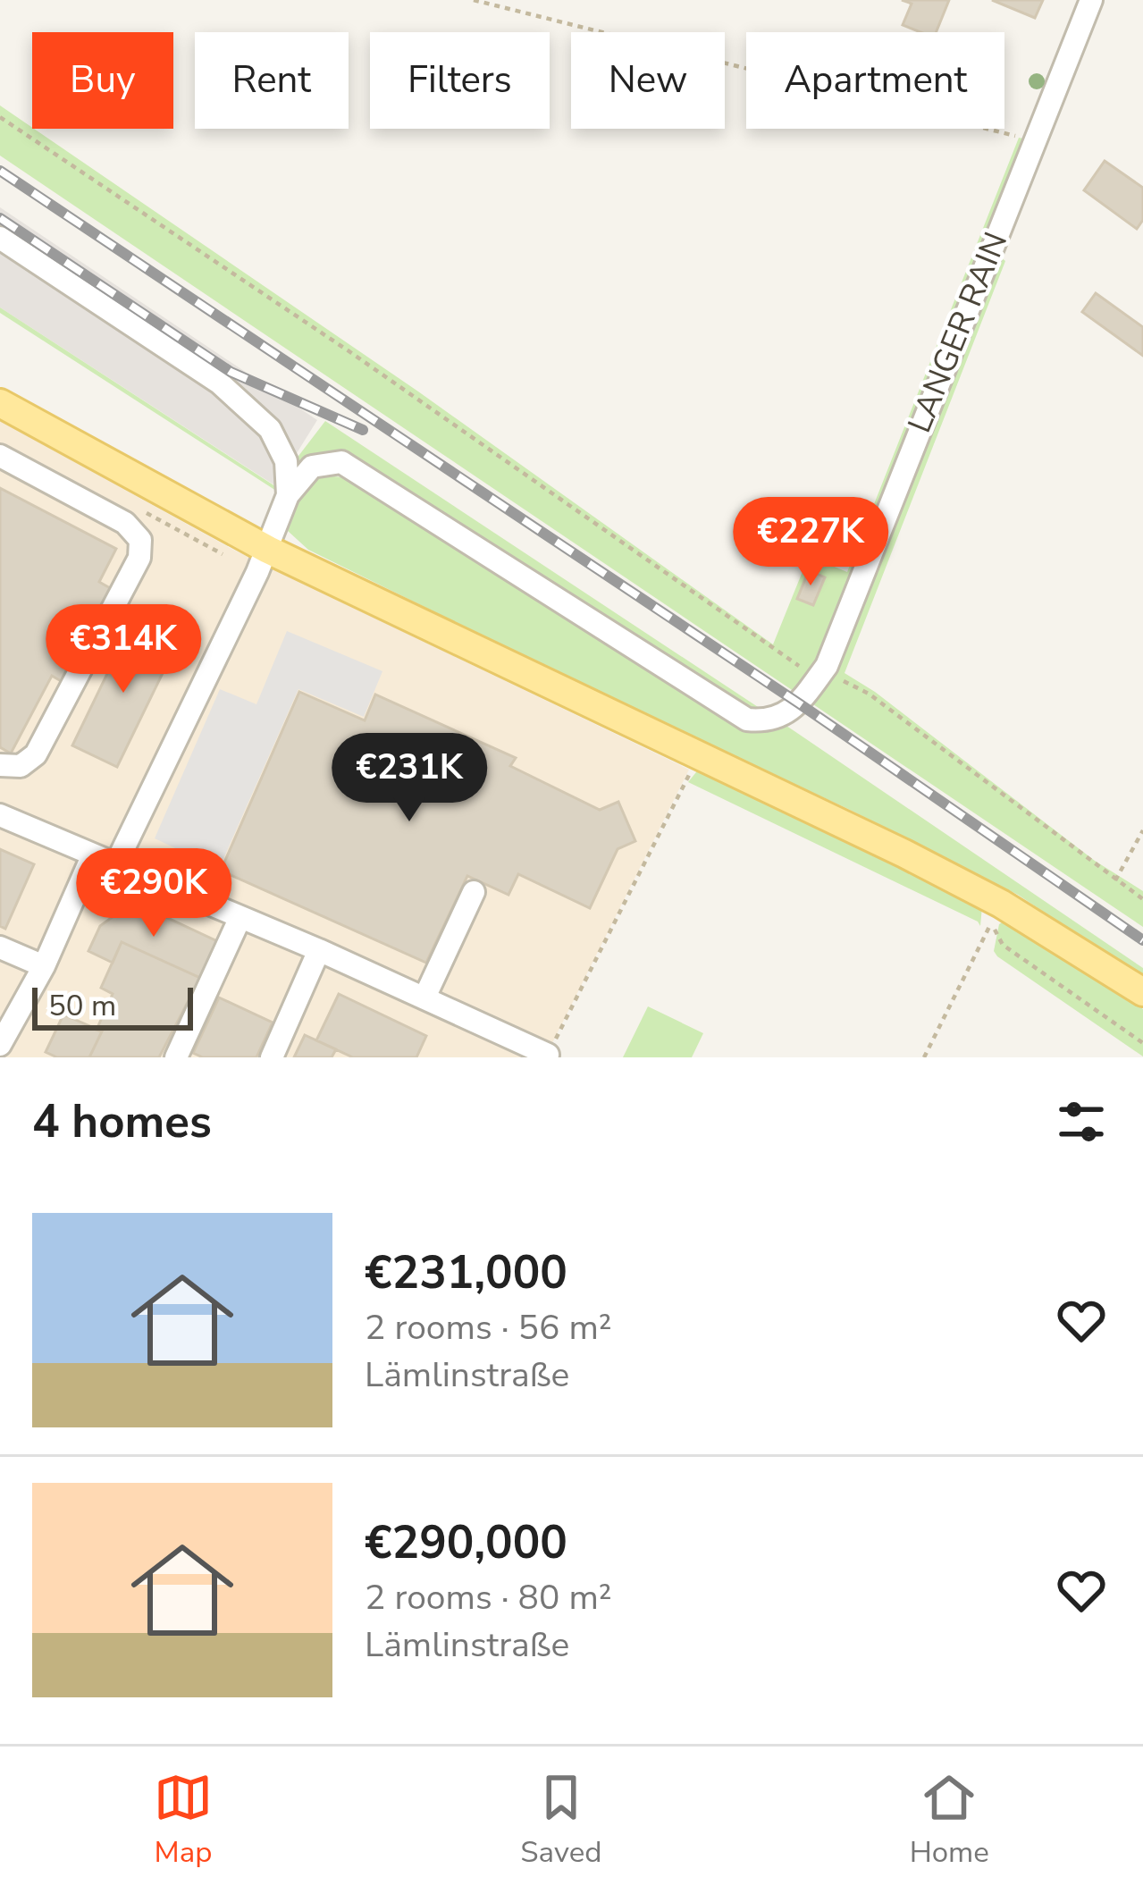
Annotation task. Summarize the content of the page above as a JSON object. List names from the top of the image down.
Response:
{
  "streets": {
    "street": ["LANGER RAIN"]
  },
  "scale_bar": "50 m",
  "page": {
    "chip": [
      "Buy",
      "Rent",
      "Filters",
      "New",
      "Apartment"
    ],
    "price": [
      "€227K",
      "€314K",
      "€231K",
      "€290K"
    ],
    "scale": "50 m",
    "heading": "4 homes",
    "list": [
      {
        "name": "€231,000",
        "note": "2 rooms · 56 m² · Lämlinstraße"
      },
      {
        "name": "€290,000",
        "note": "2 rooms · 80 m² · Lämlinstraße"
      }
    ],
    "tabs": ["Map", "Saved", "Home"]
  }
}
